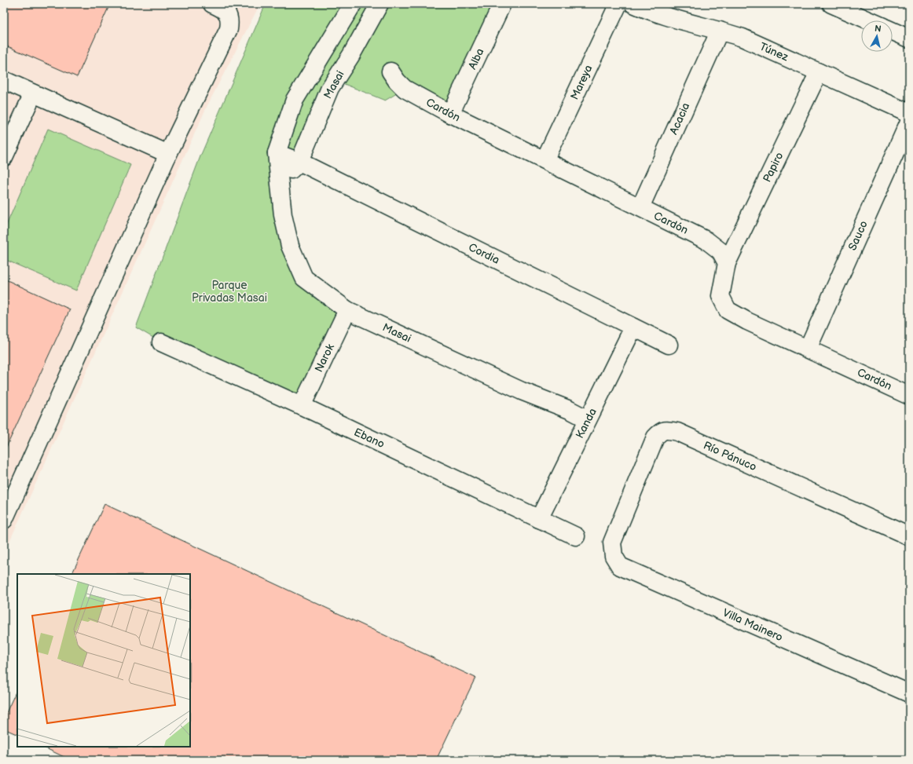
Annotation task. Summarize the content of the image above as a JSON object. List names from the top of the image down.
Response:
{
  "streets": {
    "street": [
      "Túnez",
      "Alba",
      "Mareya",
      "Masai",
      "Cardón",
      "Acacia",
      "Papiro",
      "Sauco",
      "Cordia",
      "Narok",
      "Kanda",
      "Ebano",
      "Río Pánuco",
      "Villa Mainero"
    ]
  },
  "crossings": [
    ["Túnez", "Acacia"],
    ["Túnez", "Papiro"],
    ["Alba", "Cardón"],
    ["Mareya", "Cardón"],
    ["Masai", "Cordia"],
    ["Masai", "Narok"],
    ["Masai", "Kanda"],
    ["Cardón", "Acacia"],
    ["Cardón", "Papiro"],
    ["Cardón", "Sauco"],
    ["Cordia", "Kanda"],
    ["Narok", "Ebano"],
    ["Kanda", "Ebano"],
    ["Río Pánuco", "Villa Mainero"]
  ],
  "parks": ["Parque Privadas Masai"],
  "north": "top"
}
